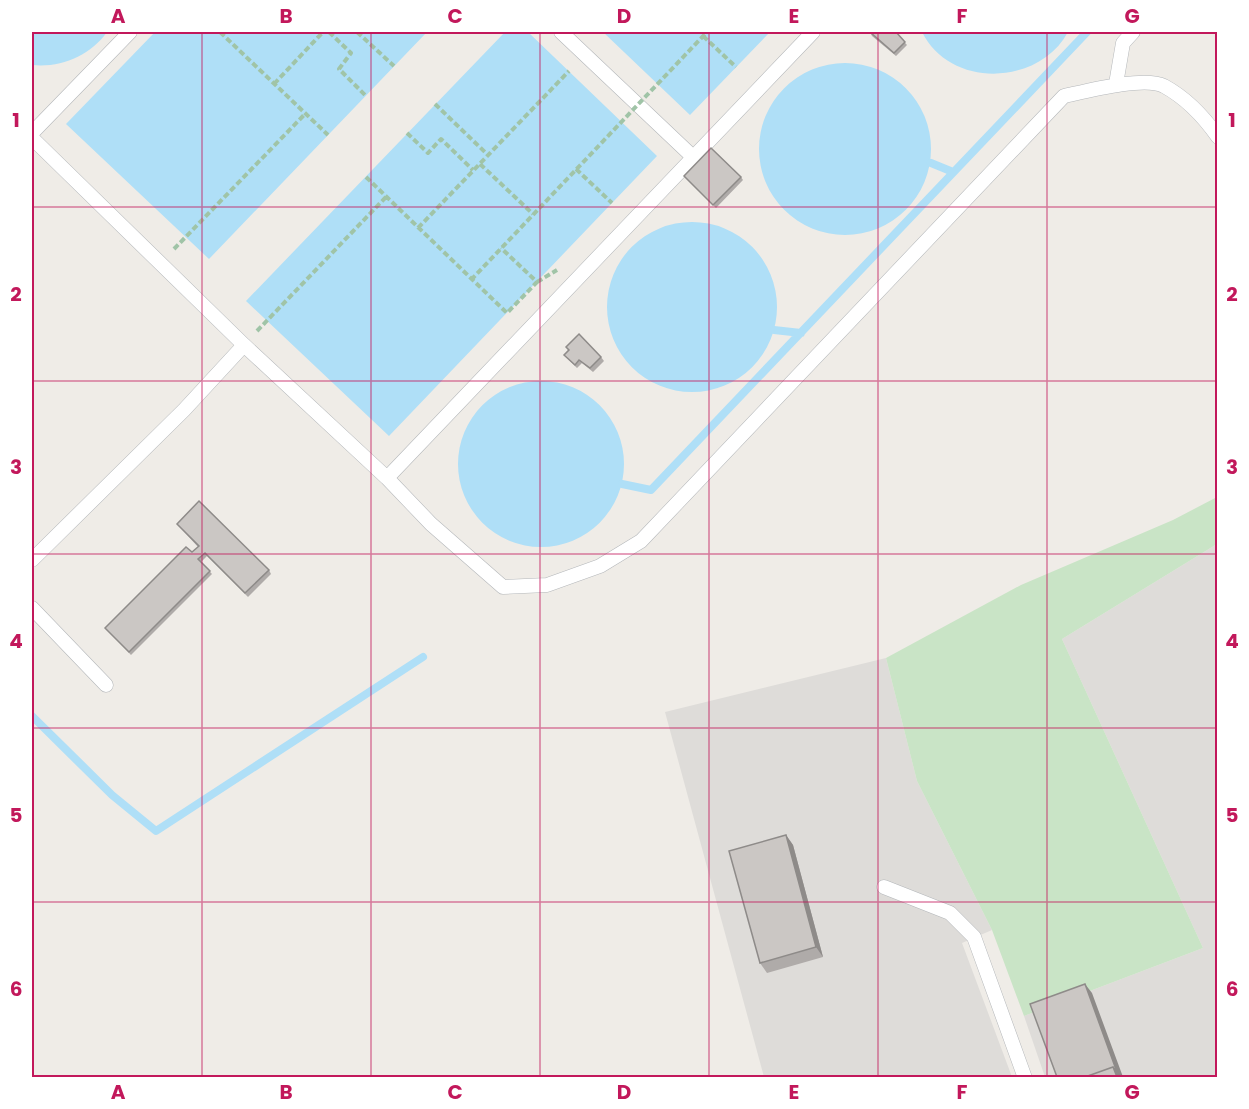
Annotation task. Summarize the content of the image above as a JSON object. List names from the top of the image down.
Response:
{
  "grid": {
    "columns": [
      "A",
      "B",
      "C",
      "D",
      "E",
      "F",
      "G"
    ],
    "rows": [
      "1",
      "2",
      "3",
      "4",
      "5",
      "6"
    ]
  }
}
